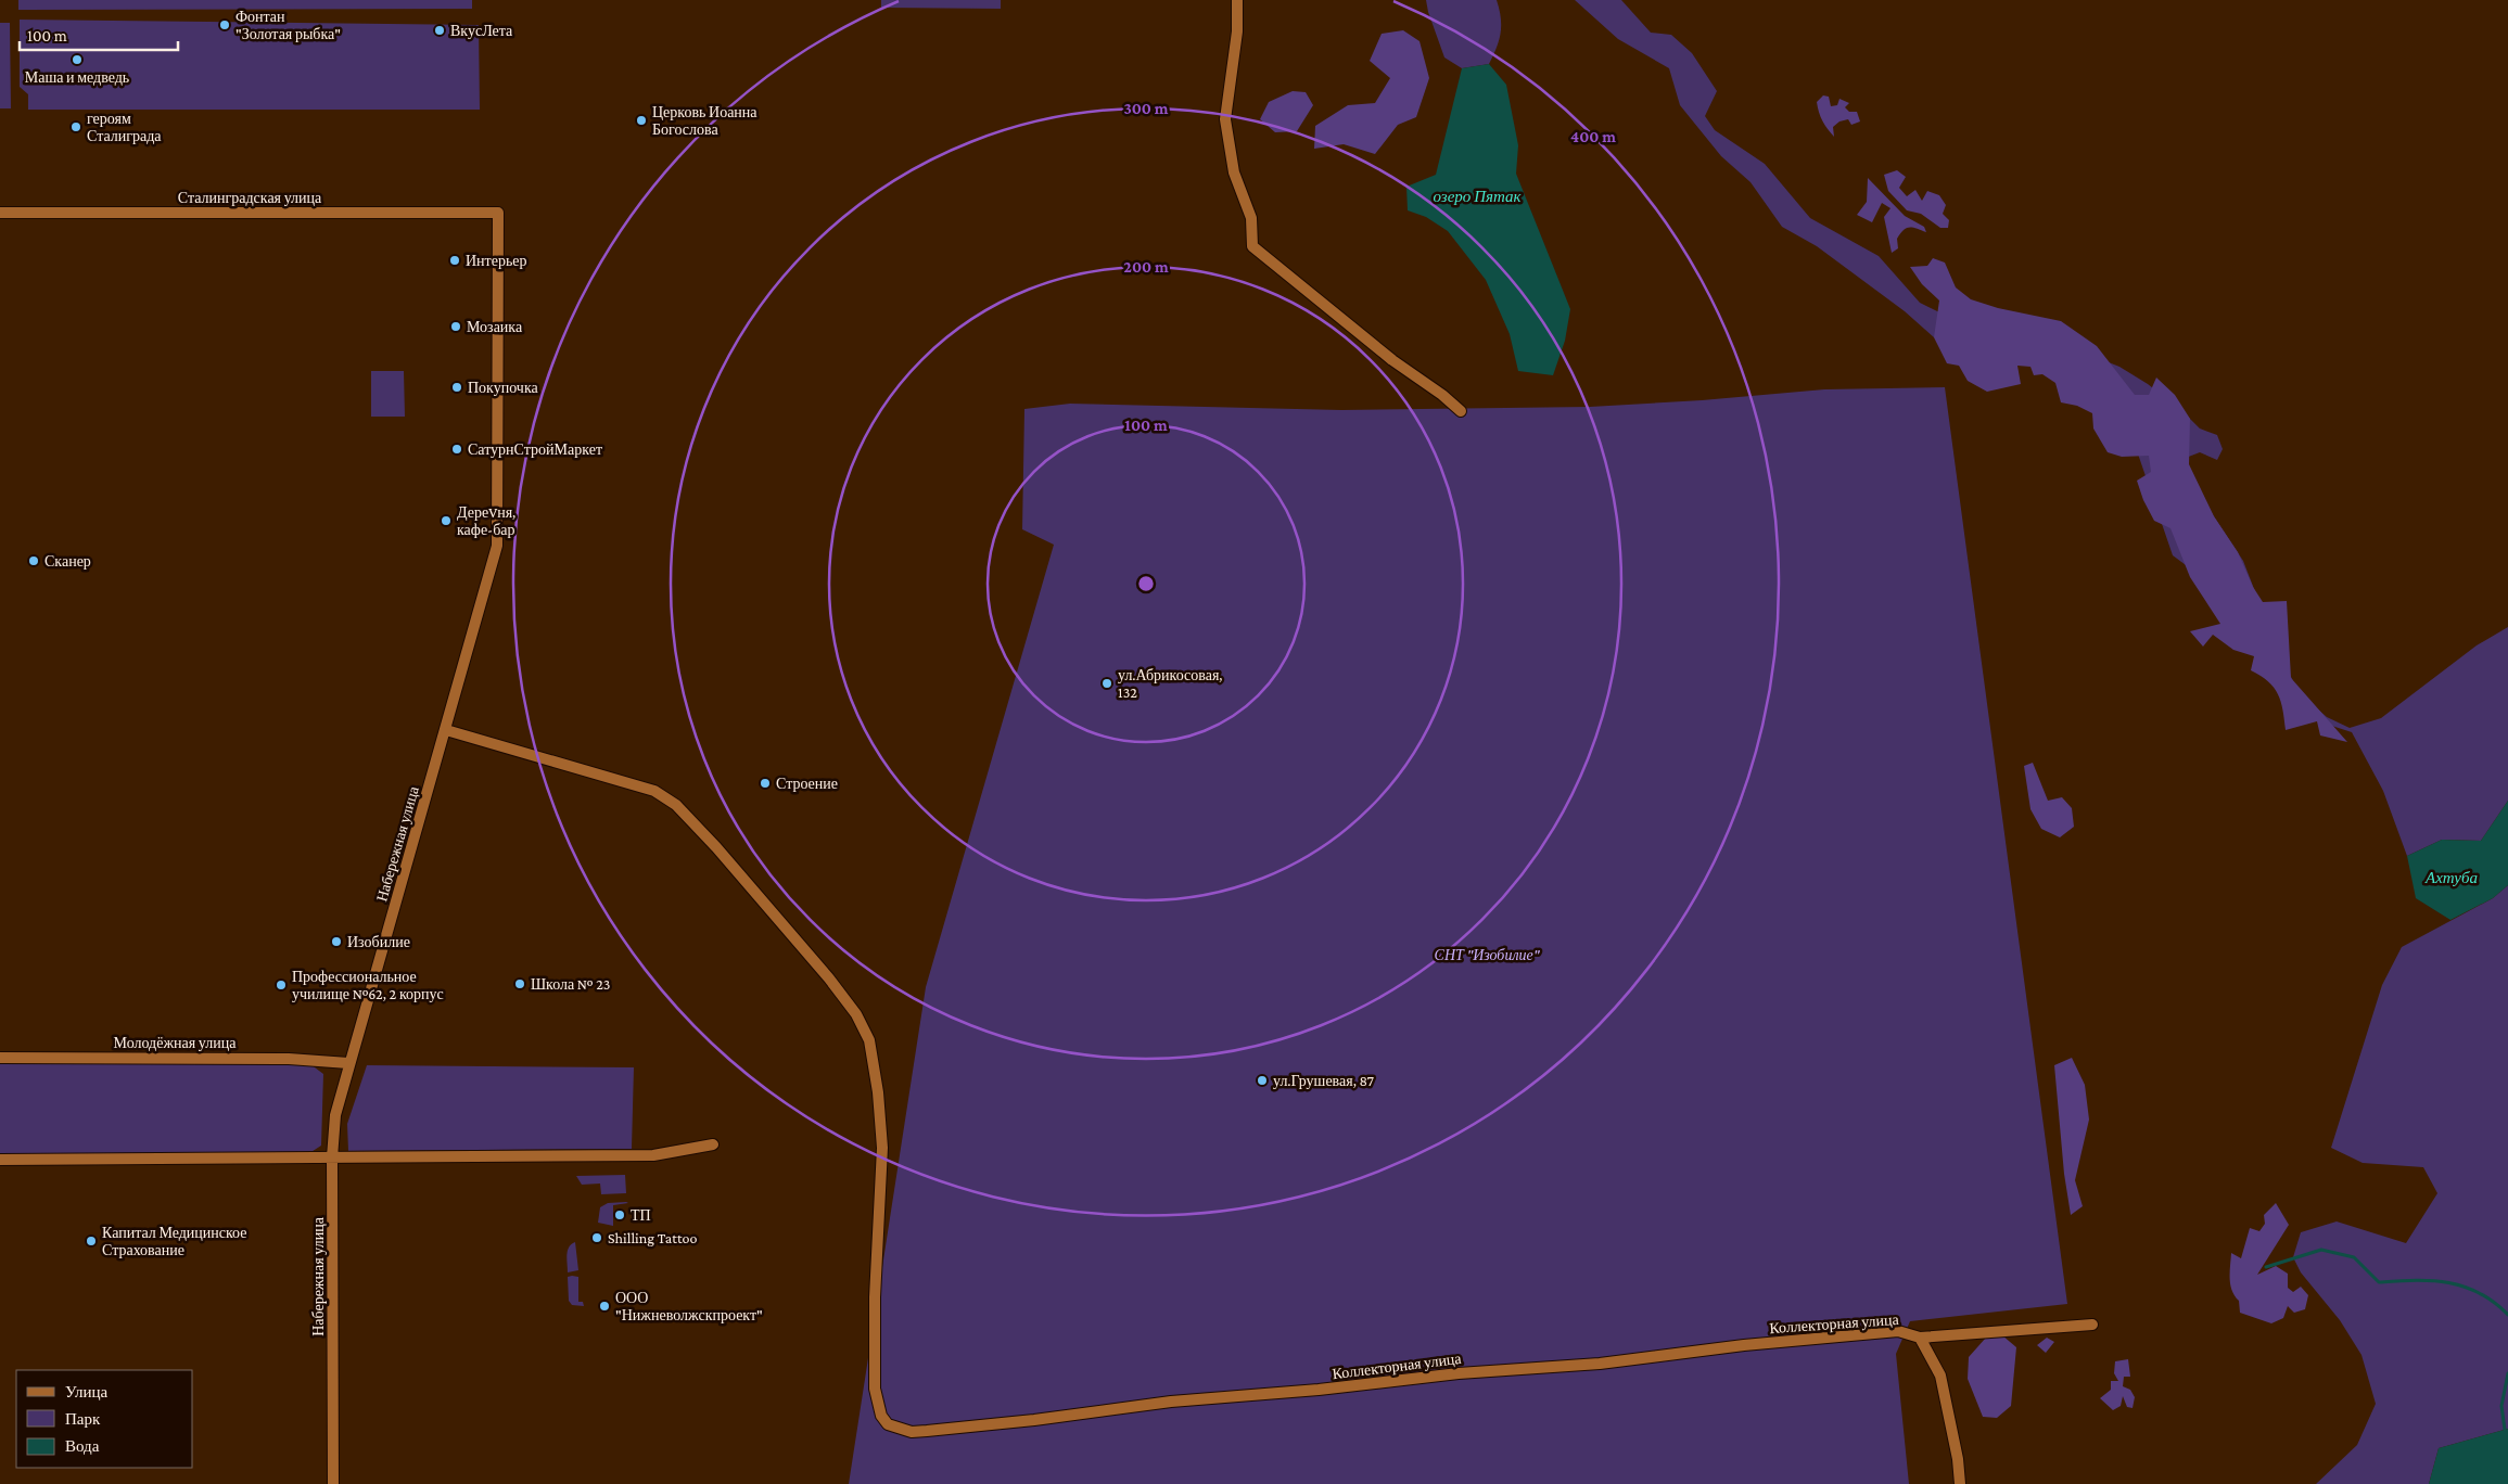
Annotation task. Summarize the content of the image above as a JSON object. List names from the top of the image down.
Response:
{
  "streets": {
    "street": [
      "Сталинградская улица",
      "Набережная улица",
      "Молодёжная улица",
      "Коллекторная улица"
    ]
  },
  "crossings": [
    ["Сталинградская улица", "Набережная улица"],
    ["Набережная улица", "Молодёжная улица"],
    ["Набережная улица", "Коллекторная улица"]
  ],
  "water": ["озеро Пятак", "Ахтуба"],
  "parks": ["СНТ \"Изобилие\""],
  "places": [
    "Фонтан \"Золотая рыбка\"",
    "ВкусЛета",
    "Маша и медведь",
    "Церковь Иоанна Богослова",
    "героям Сталиграда",
    "Интерьер",
    "Мозаика",
    "Покупочка",
    "СатурнСтройМаркет",
    "ДереVня, кафе-бар",
    "Сканер",
    "ул.Абрикосовая, 132",
    "Строение",
    "Изобилие",
    "Школа № 23",
    "Профессиональное училище №62, 2 корпус",
    "ул.Грушевая, 87",
    "ТП",
    "Shilling Tattoo",
    "Капитал Медицинское Страхование",
    "ООО \"Нижневолжскпроект\""
  ],
  "legend": ["Улица", "Парк", "Вода"],
  "scale_bar": "100 m",
  "rings": [
    "300 m",
    "400 m",
    "200 m",
    "100 m"
  ]
}
